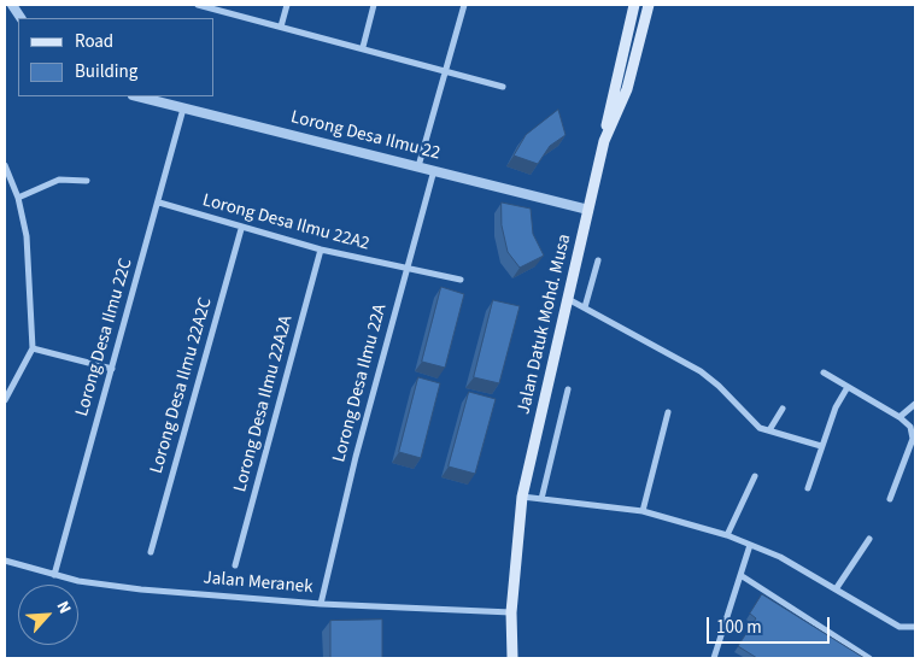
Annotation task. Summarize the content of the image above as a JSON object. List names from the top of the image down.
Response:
{
  "streets": {
    "main road": ["Jalan Datuk Mohd. Musa"],
    "street": [
      "Lorong Desa Ilmu 22",
      "Lorong Desa Ilmu 22A2",
      "Lorong Desa Ilmu 22C",
      "Lorong Desa Ilmu 22A",
      "Lorong Desa Ilmu 22A2C",
      "Lorong Desa Ilmu 22A2A",
      "Jalan Meranek"
    ]
  },
  "crossings": [
    ["Lorong Desa Ilmu 22", "Jalan Datuk Mohd. Musa"],
    ["Lorong Desa Ilmu 22", "Lorong Desa Ilmu 22C"],
    ["Lorong Desa Ilmu 22", "Lorong Desa Ilmu 22A"],
    ["Lorong Desa Ilmu 22A2", "Lorong Desa Ilmu 22C"],
    ["Lorong Desa Ilmu 22A2", "Lorong Desa Ilmu 22A"],
    ["Lorong Desa Ilmu 22A2", "Lorong Desa Ilmu 22A2C"],
    ["Lorong Desa Ilmu 22A2", "Lorong Desa Ilmu 22A2A"],
    ["Jalan Datuk Mohd. Musa", "Jalan Meranek"],
    ["Lorong Desa Ilmu 22C", "Jalan Meranek"],
    ["Lorong Desa Ilmu 22A", "Jalan Meranek"]
  ],
  "legend": ["Road", "Building"],
  "scale_bar": "100 m",
  "north": "top right"
}
